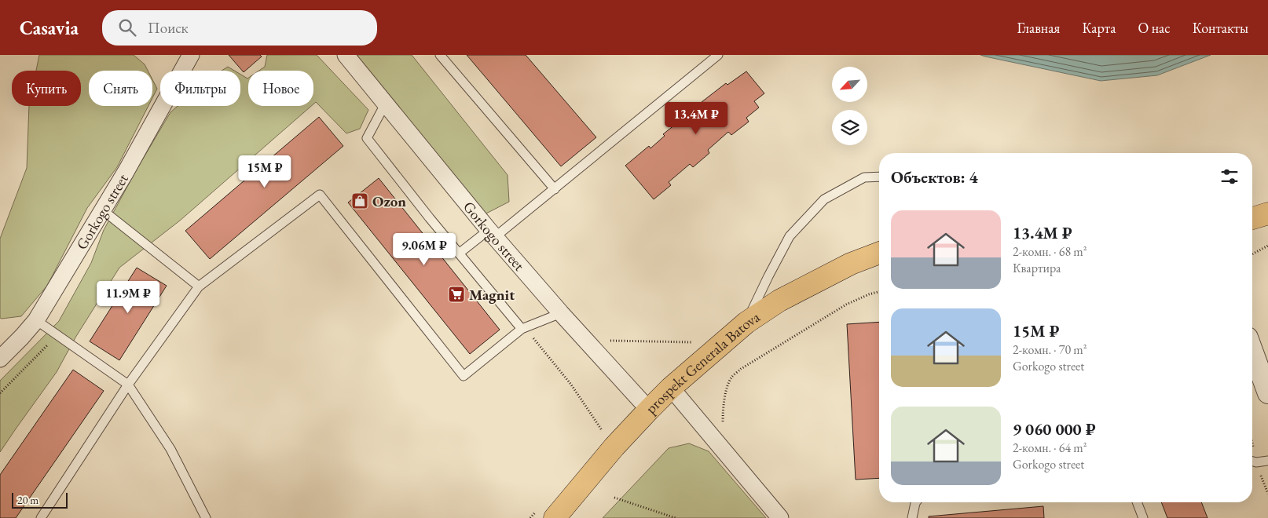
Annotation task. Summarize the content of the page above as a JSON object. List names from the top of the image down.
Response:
{
  "streets": {
    "main road": ["prospekt Generala Batova"],
    "street": ["Gorkogo street"]
  },
  "crossings": [
    ["Gorkogo street", "prospekt Generala Batova"]
  ],
  "places": {
    "shop": ["Ozon"],
    "supermarket": ["Magnit"]
  },
  "scale_bar": "20 m",
  "north": "bottom left",
  "page": {
    "header": "Casavia",
    "search": "Поиск",
    "nav": [
      "Главная",
      "Карта",
      "О нас",
      "Контакты"
    ],
    "chip": [
      "Купить",
      "Снять",
      "Фильтры",
      "Новое"
    ],
    "price": [
      "13.4M ₽",
      "15M ₽",
      "9.06M ₽",
      "11.9M ₽"
    ],
    "heading": "Объектов: 4",
    "list": [
      {
        "name": "13.4M ₽",
        "note": "2-комн. · 68 m² · Квартира"
      },
      {
        "name": "15M ₽",
        "note": "2-комн. · 70 m² · Gorkogo street"
      },
      {
        "name": "9 060 000 ₽",
        "note": "2-комн. · 64 m² · Gorkogo street"
      }
    ],
    "scale": "20 m"
  }
}
